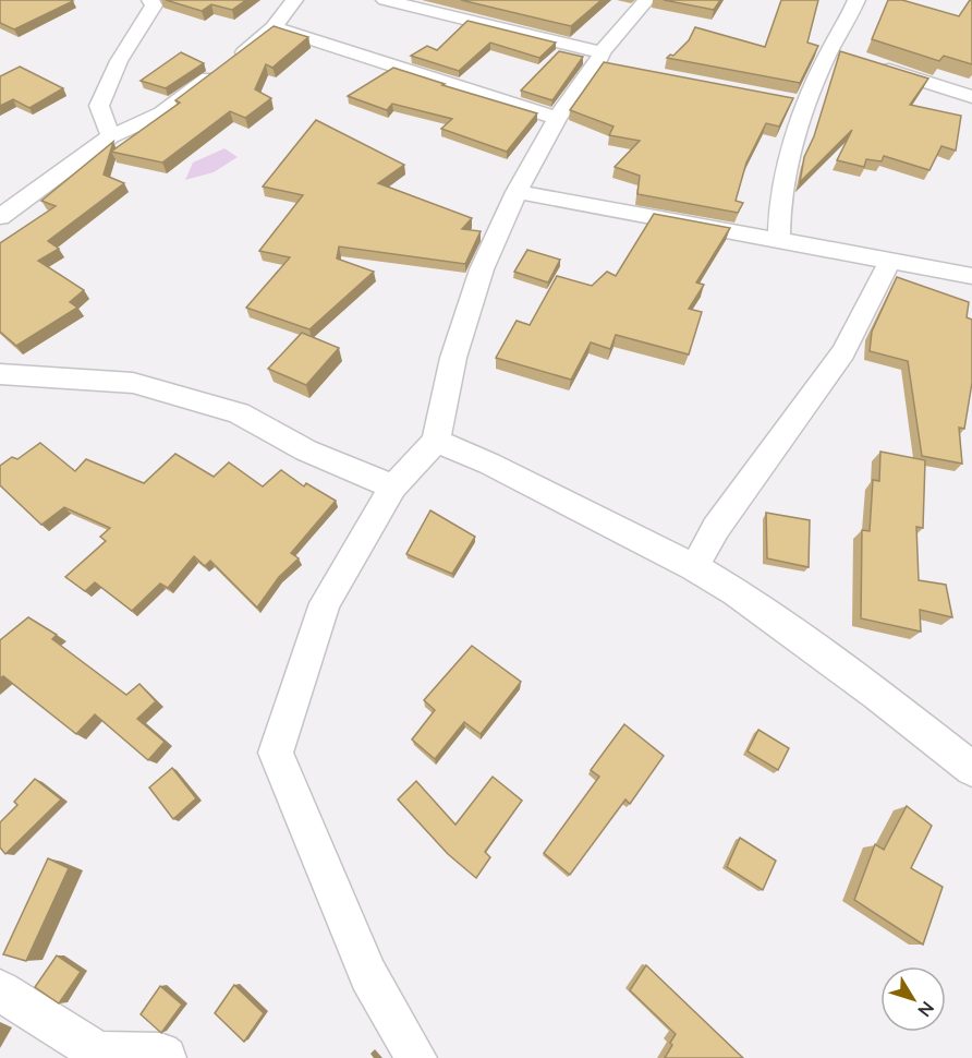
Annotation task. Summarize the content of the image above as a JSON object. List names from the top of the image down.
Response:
{
  "north": "bottom right"
}
